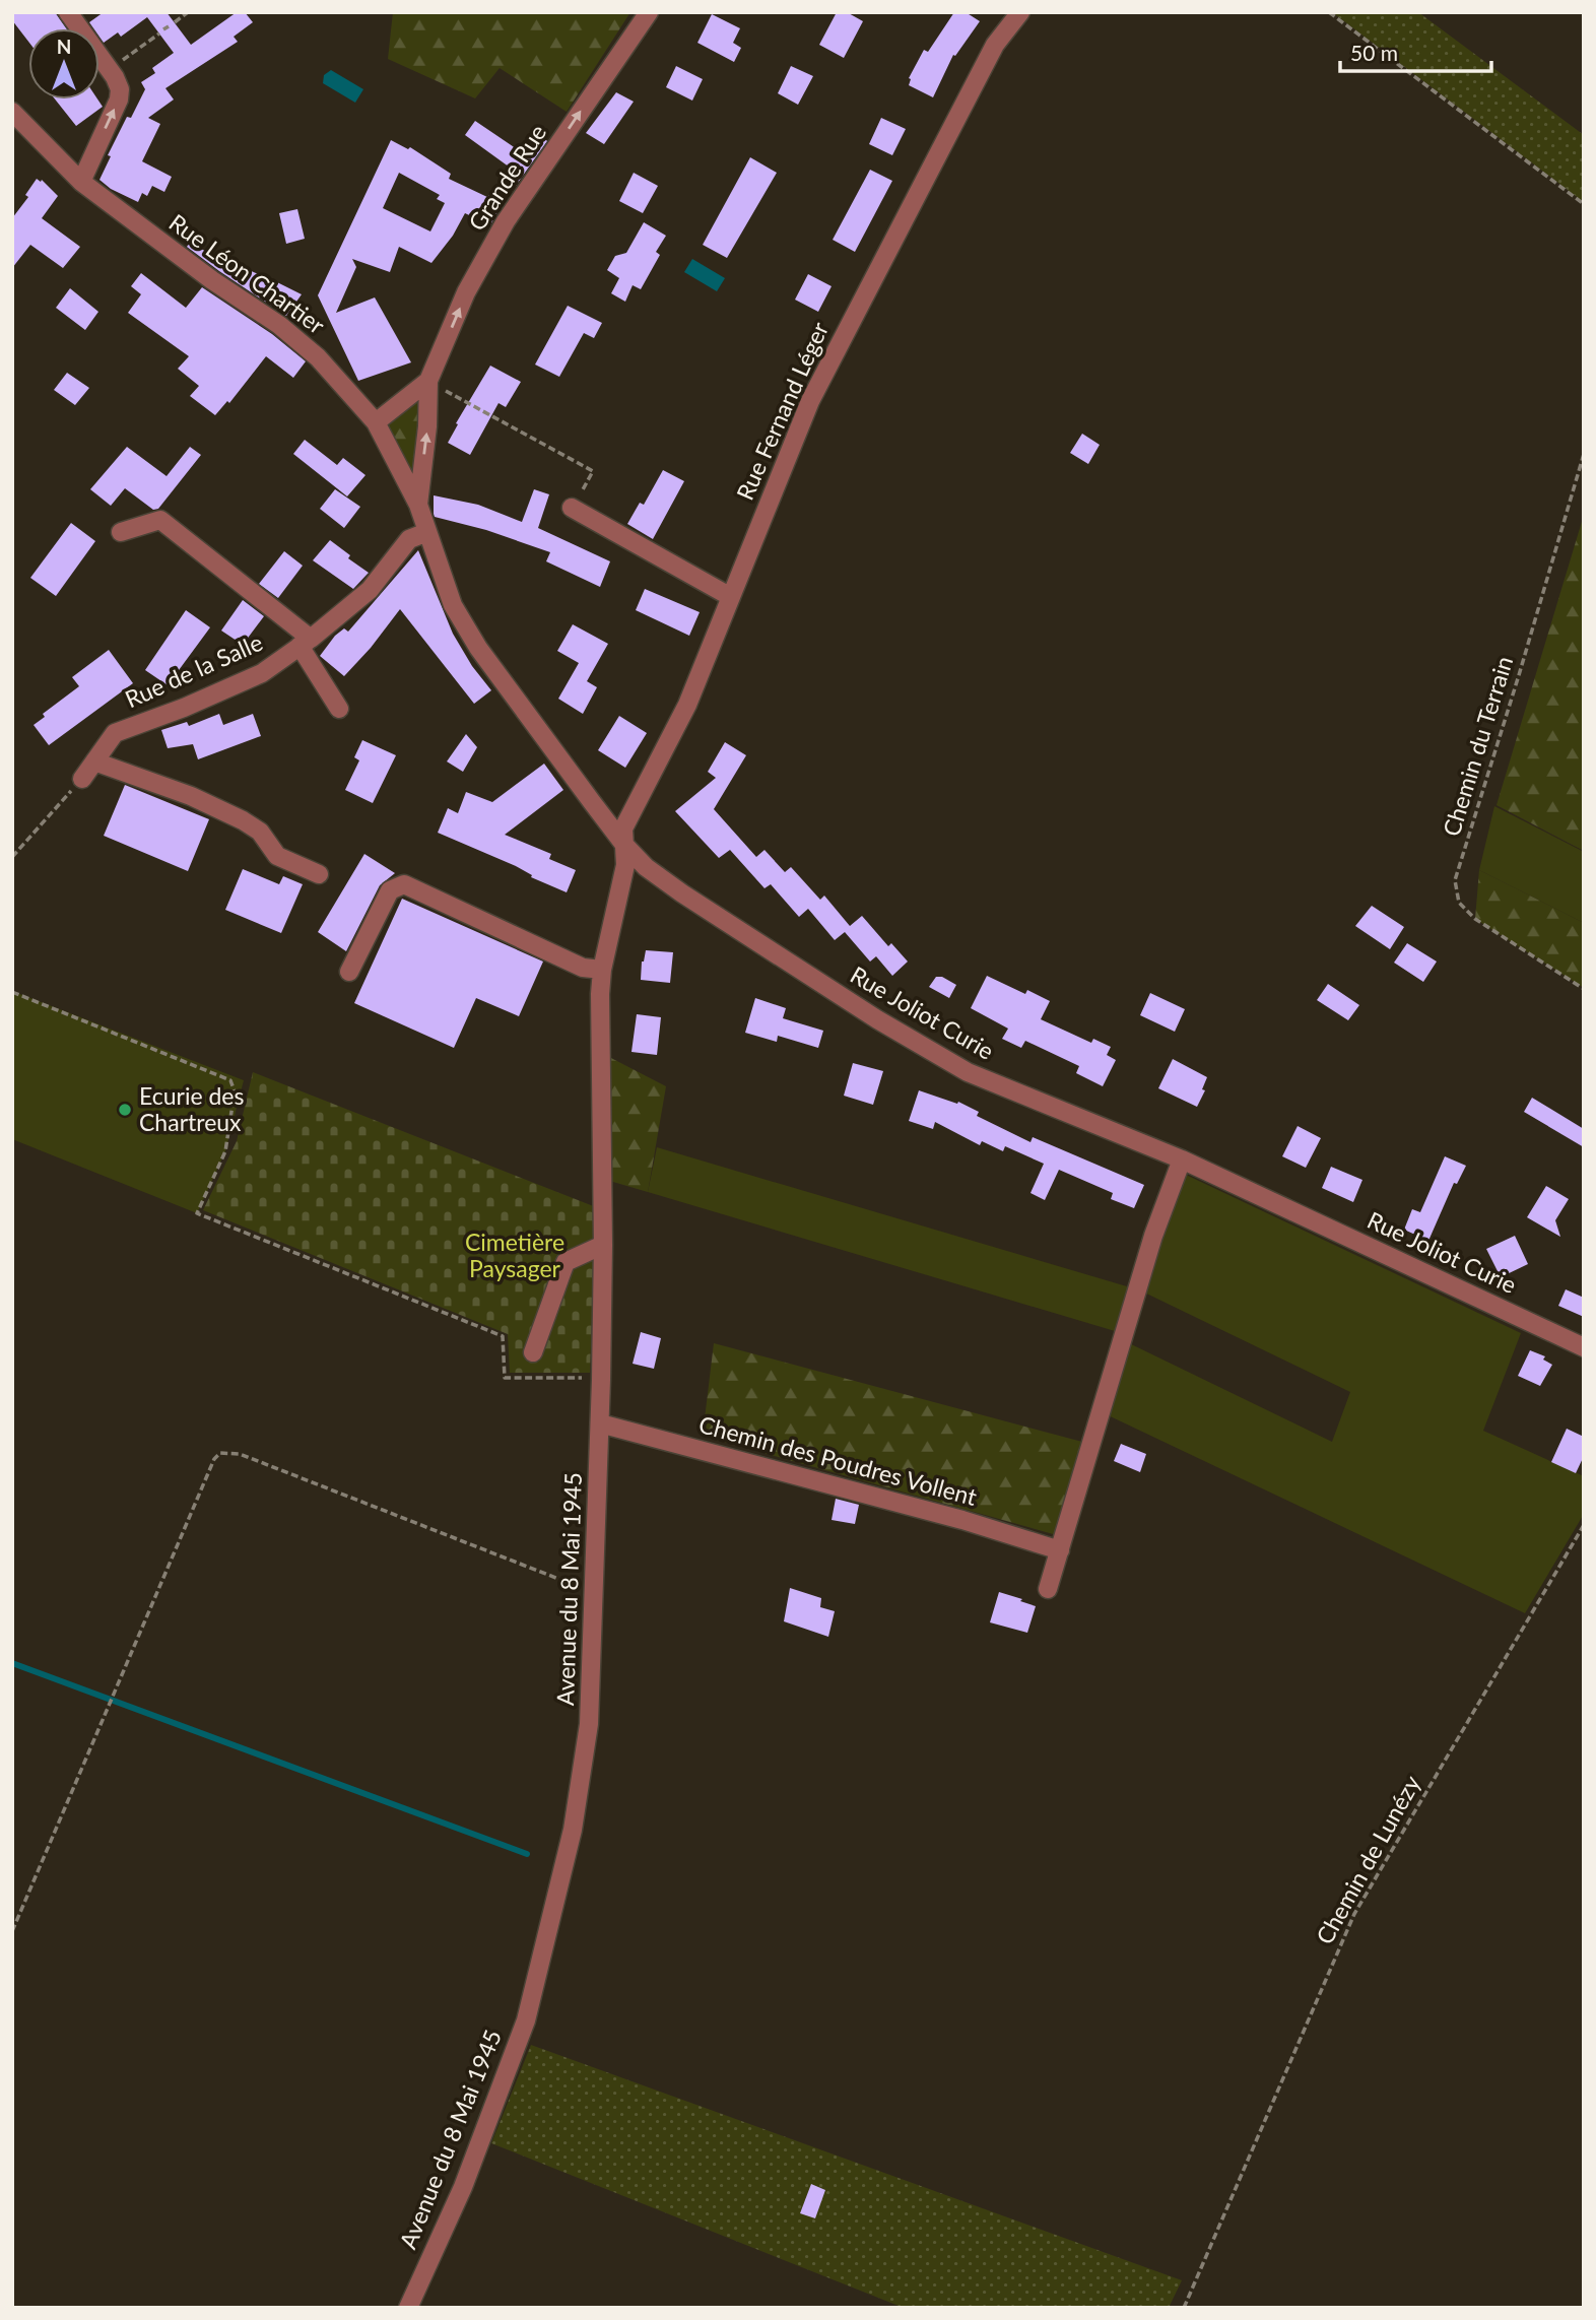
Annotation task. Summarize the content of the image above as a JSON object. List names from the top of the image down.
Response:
{
  "streets": {
    "street": [
      "Grande Rue",
      "Rue Léon Chartier",
      "Rue Fernand Léger",
      "Rue de la Salle",
      "Rue Joliot Curie",
      "Chemin des Poudres Vollent",
      "Avenue du 8 Mai 1945"
    ],
    "path": ["Chemin du Terrain", "Chemin de Lunézy"]
  },
  "crossings": [
    ["Grande Rue", "Rue Léon Chartier"],
    ["Grande Rue", "Rue Joliot Curie"],
    ["Rue Léon Chartier", "Rue Joliot Curie"],
    ["Rue Fernand Léger", "Rue Joliot Curie"],
    ["Rue Fernand Léger", "Avenue du 8 Mai 1945"],
    ["Rue de la Salle", "Rue Joliot Curie"],
    ["Rue Joliot Curie", "Avenue du 8 Mai 1945"],
    ["Chemin des Poudres Vollent", "Avenue du 8 Mai 1945"]
  ],
  "one_way": ["Grande Rue"],
  "parks": ["Cimetière Paysager"],
  "places": ["Ecurie des Chartreux"],
  "scale_bar": "50 m",
  "north": "top"
}
